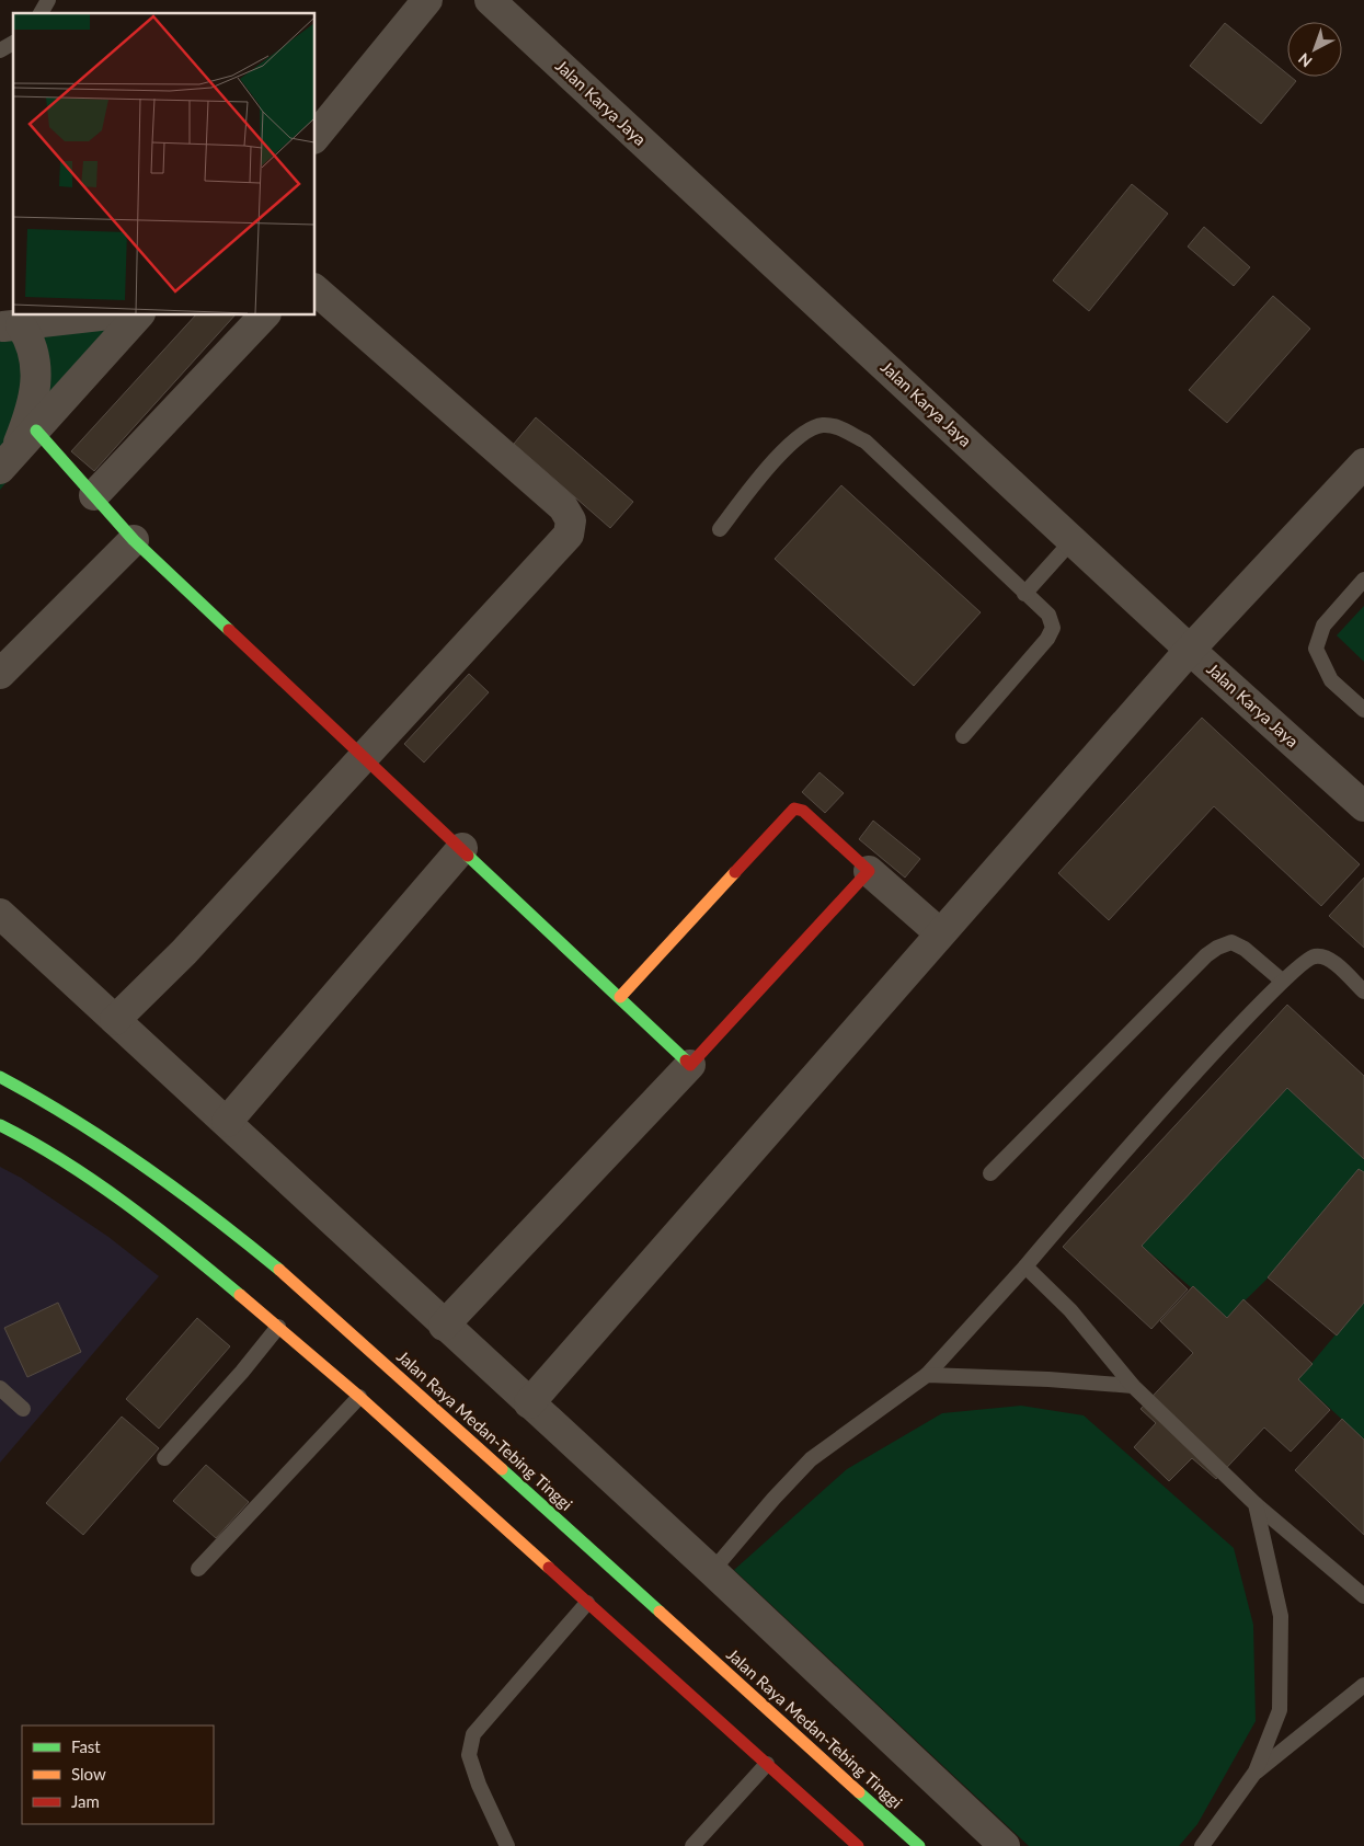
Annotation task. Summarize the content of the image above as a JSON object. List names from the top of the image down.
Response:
{
  "streets": {
    "main road": ["Jalan Raya Medan-Tebing Tinggi"],
    "street": ["Jalan Karya Jaya"]
  },
  "legend": ["Fast", "Slow", "Jam"],
  "north": "bottom left"
}
